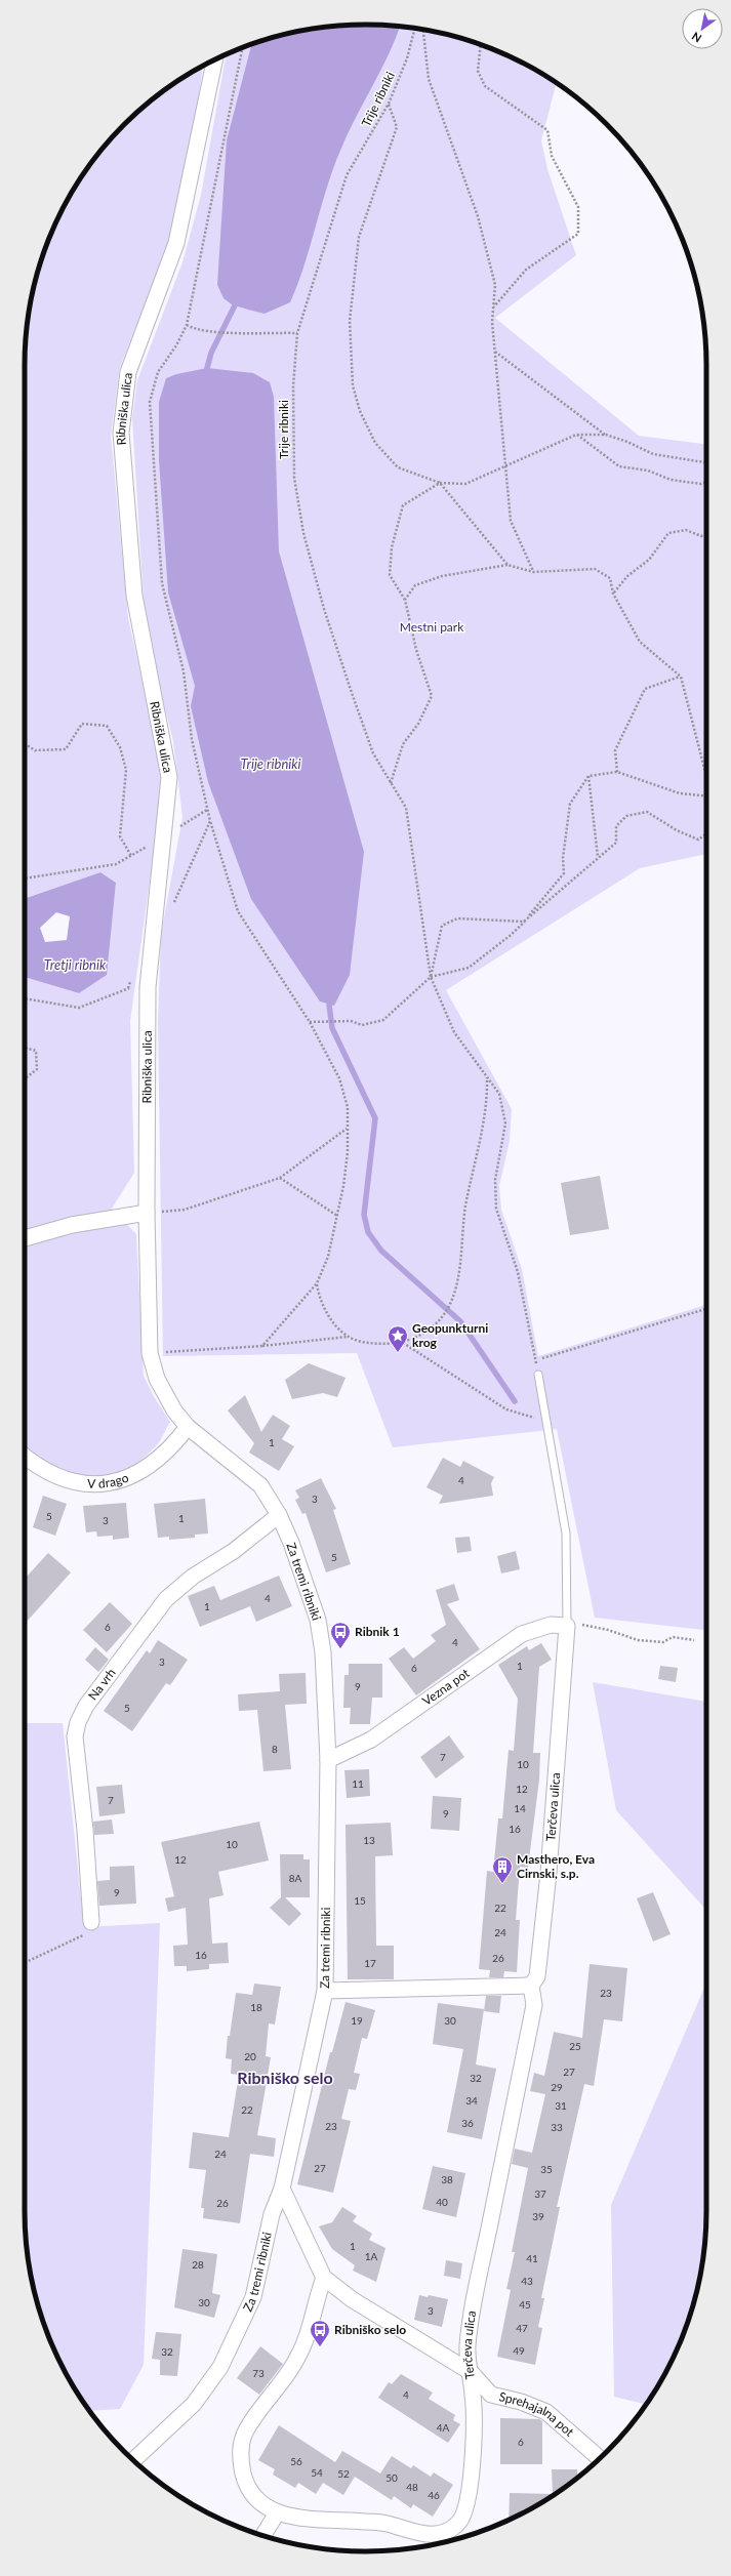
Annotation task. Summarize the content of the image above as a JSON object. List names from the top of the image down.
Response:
{
  "streets": {
    "street": [
      "Ribniška ulica",
      "V drago",
      "Za tremi ribniki",
      "Na vrh",
      "Vezna pot",
      "Terčeva ulica",
      "Sprehajalna pot"
    ],
    "path": ["Trije ribniki"]
  },
  "crossings": [
    ["Ribniška ulica", "V drago"],
    ["Ribniška ulica", "Za tremi ribniki"],
    ["V drago", "Za tremi ribniki"],
    ["Za tremi ribniki", "Na vrh"],
    ["Za tremi ribniki", "Vezna pot"],
    ["Za tremi ribniki", "Sprehajalna pot"],
    ["Vezna pot", "Terčeva ulica"],
    ["Terčeva ulica", "Sprehajalna pot"]
  ],
  "districts": ["Ribniško selo"],
  "water": ["Trije ribniki", "Tretji ribnik"],
  "parks": ["Mestni park"],
  "places": {
    "place": ["Geopunkturni krog"],
    "bus stop": ["Ribnik 1", "Ribniško selo"],
    "building": ["Masthero, Eva Cirnski, s.p."]
  },
  "house_numbers": [
    "1",
    "4",
    "3",
    "5",
    "1",
    "3",
    "5",
    "4",
    "1",
    "6",
    "4",
    "3",
    "1",
    "6",
    "9",
    "5",
    "8",
    "7",
    "10",
    "11",
    "12",
    "7",
    "14",
    "9",
    "16",
    "13",
    "10",
    "12",
    "8A",
    "9",
    "15",
    "22",
    "24",
    "16",
    "26",
    "17",
    "23",
    "18",
    "19",
    "30",
    "25",
    "20",
    "27",
    "32",
    "29",
    "34",
    "31",
    "22",
    "36",
    "23",
    "33",
    "24",
    "27",
    "35",
    "38",
    "37",
    "40",
    "26",
    "39",
    "1",
    "1A",
    "41",
    "28",
    "43",
    "30",
    "45",
    "3",
    "47",
    "49",
    "32",
    "73",
    "4",
    "4A",
    "6",
    "56",
    "54",
    "52",
    "50",
    "48",
    "46"
  ],
  "north": "bottom left"
}
